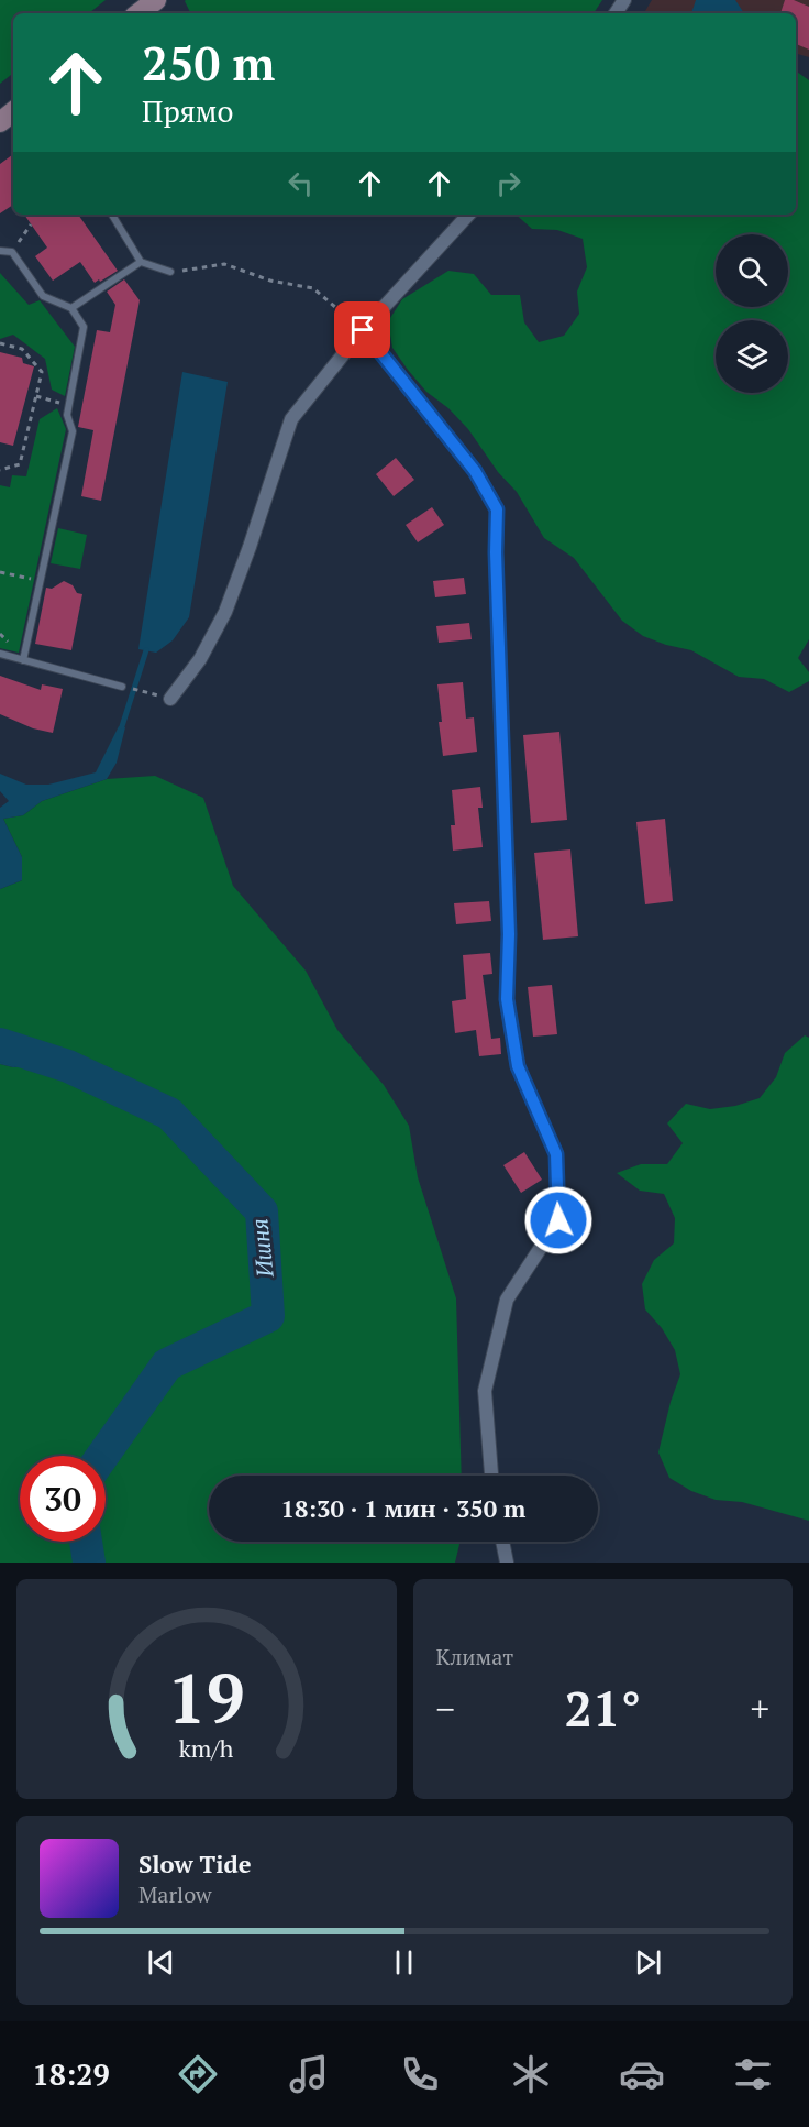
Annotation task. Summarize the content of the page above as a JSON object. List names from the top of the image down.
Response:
{
  "water": ["Ишня"],
  "page": {
    "turn": ["250 m", "Прямо"],
    "limit": "30",
    "trip": "18:30 · 1 мин · 350 m",
    "tile": "Климат",
    "heat": ["−", "21°", "+"],
    "song": ["Slow Tide", "Marlow"],
    "tabs": "18:29",
    "gauge": ["19", "km/h"]
  }
}
